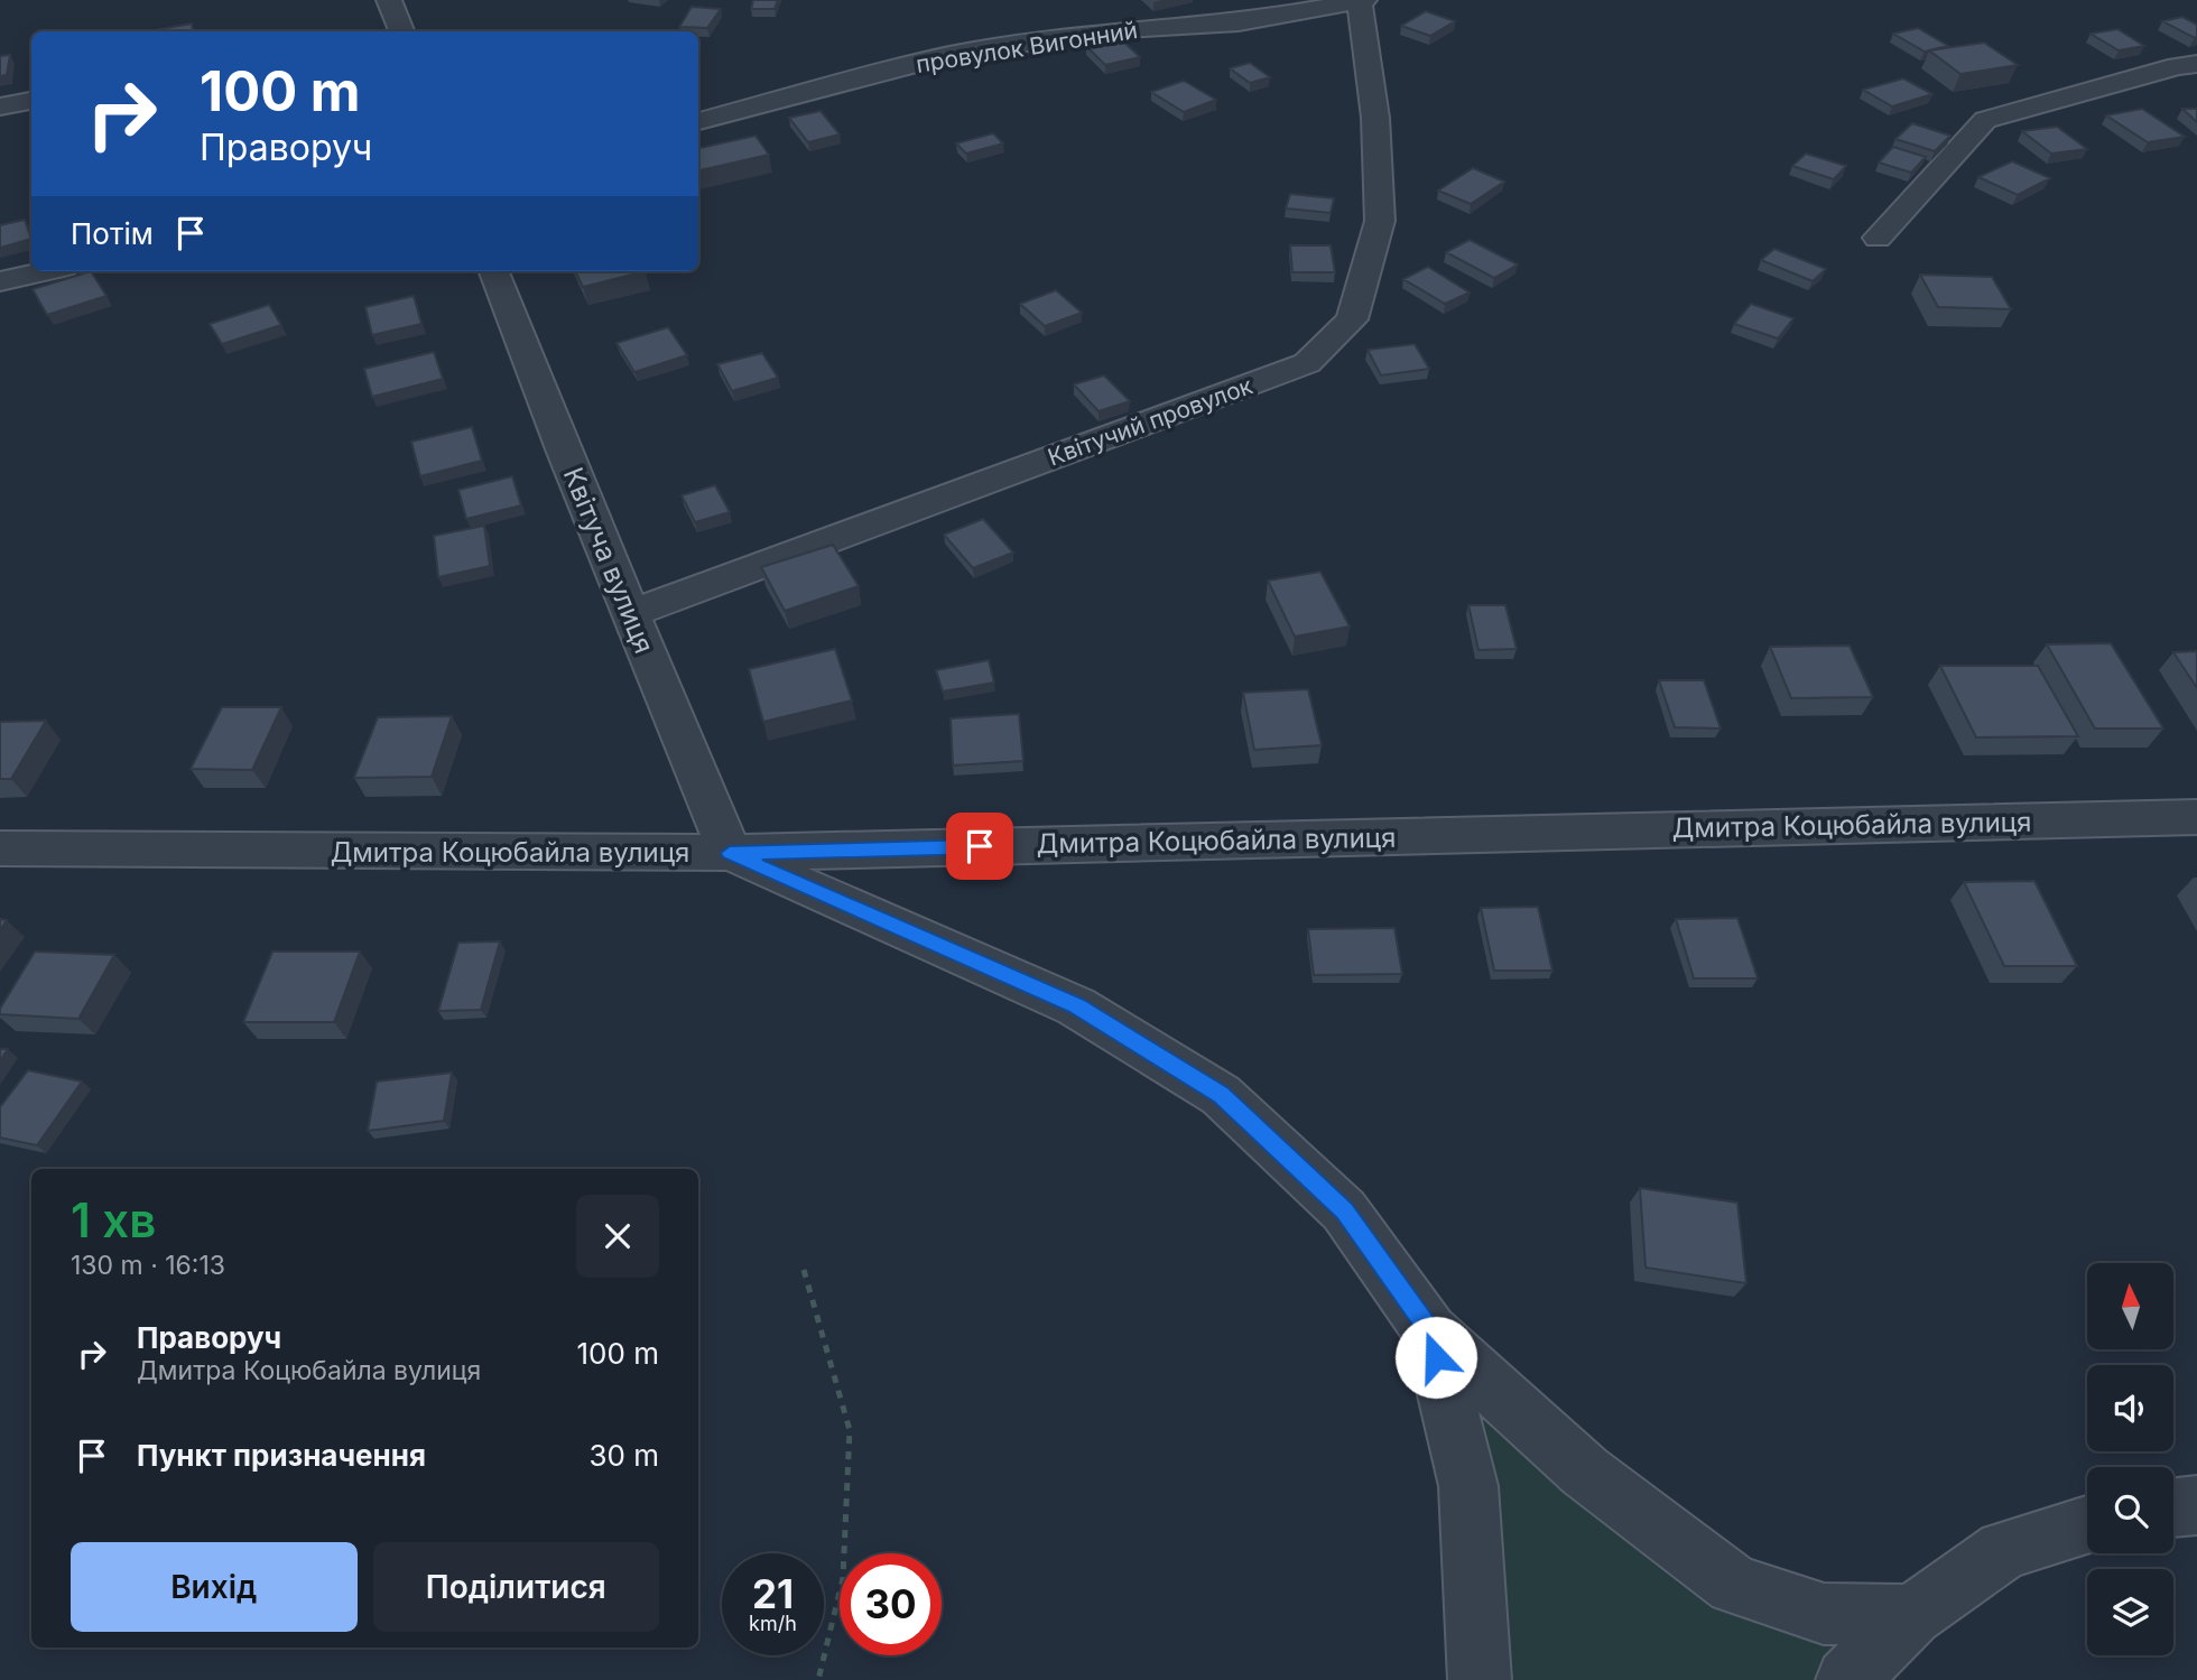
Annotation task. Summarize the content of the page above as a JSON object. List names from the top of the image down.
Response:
{
  "streets": {
    "street": [
      "провулок Вигонний",
      "Квітучий провулок",
      "Квітуча вулиця",
      "Дмитра Коцюбайла вулиця"
    ]
  },
  "crossings": [
    ["провулок Вигонний", "Квітучий провулок"],
    ["Квітучий провулок", "Квітуча вулиця"],
    ["Квітуча вулиця", "Дмитра Коцюбайла вулиця"]
  ],
  "north": "top",
  "page": {
    "turn": ["100 m", "Праворуч"],
    "then": "Потім",
    "heading": ["1 хв", "130 m · 16:13"],
    "list": [
      {
        "name": "Праворуч",
        "note": "Дмитра Коцюбайла вулиця",
        "value": "100 m"
      },
      {
        "name": "Пункт призначення",
        "value": "30 m"
      }
    ],
    "buttons": ["Вихід", "Поділитися"],
    "speed": "21 km/h",
    "limit": "30"
  }
}
